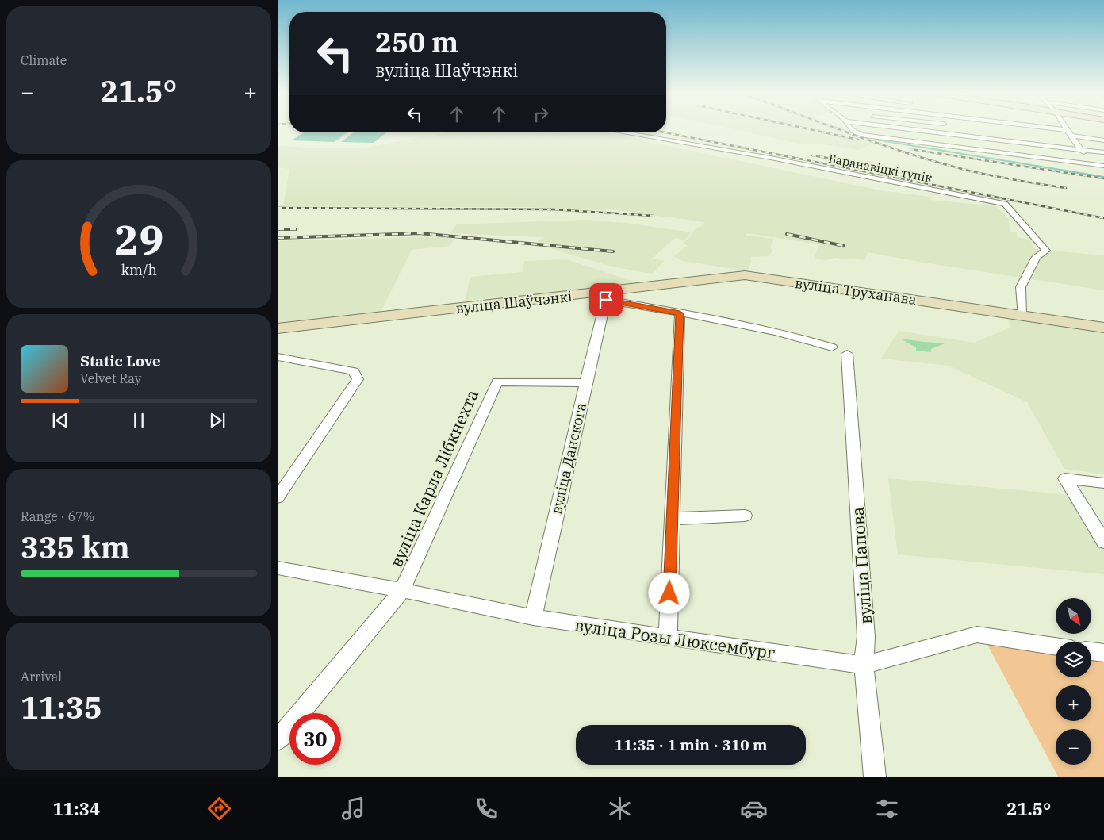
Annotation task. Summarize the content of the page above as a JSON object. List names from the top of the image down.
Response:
{
  "streets": {
    "main road": ["вуліца Труханава", "вуліца Шаўчэнкі"],
    "street": [
      "Баранавіцкі тупік",
      "вуліца Данскога",
      "вуліца Карла Лібкнехта",
      "вуліца Папова",
      "вуліца Розы Люксембург"
    ]
  },
  "crossings": [
    ["Баранавіцкі тупік", "вуліца Труханава"],
    ["вуліца Труханава", "вуліца Шаўчэнкі"],
    ["вуліца Труханава", "вуліца Данскога"],
    ["вуліца Шаўчэнкі", "вуліца Данскога"],
    ["вуліца Данскога", "вуліца Карла Лібкнехта"],
    ["вуліца Данскога", "вуліца Розы Люксембург"],
    ["вуліца Карла Лібкнехта", "вуліца Розы Люксембург"],
    ["вуліца Папова", "вуліца Розы Люксембург"]
  ],
  "north": "bottom right",
  "page": {
    "tile": [
      "Climate",
      ["Range · 67%", "335 km"],
      ["Arrival", "11:35"]
    ],
    "turn": ["250 m", "вуліца Шаўчэнкі"],
    "heat": ["−", "21.5°", "+"],
    "song": ["Static Love", "Velvet Ray"],
    "map_buttons": ["+", "−"],
    "limit": "30",
    "trip": "11:35 · 1 min · 310 m",
    "tabs": ["11:34", "21.5°"],
    "gauge": ["29", "km/h"]
  }
}
